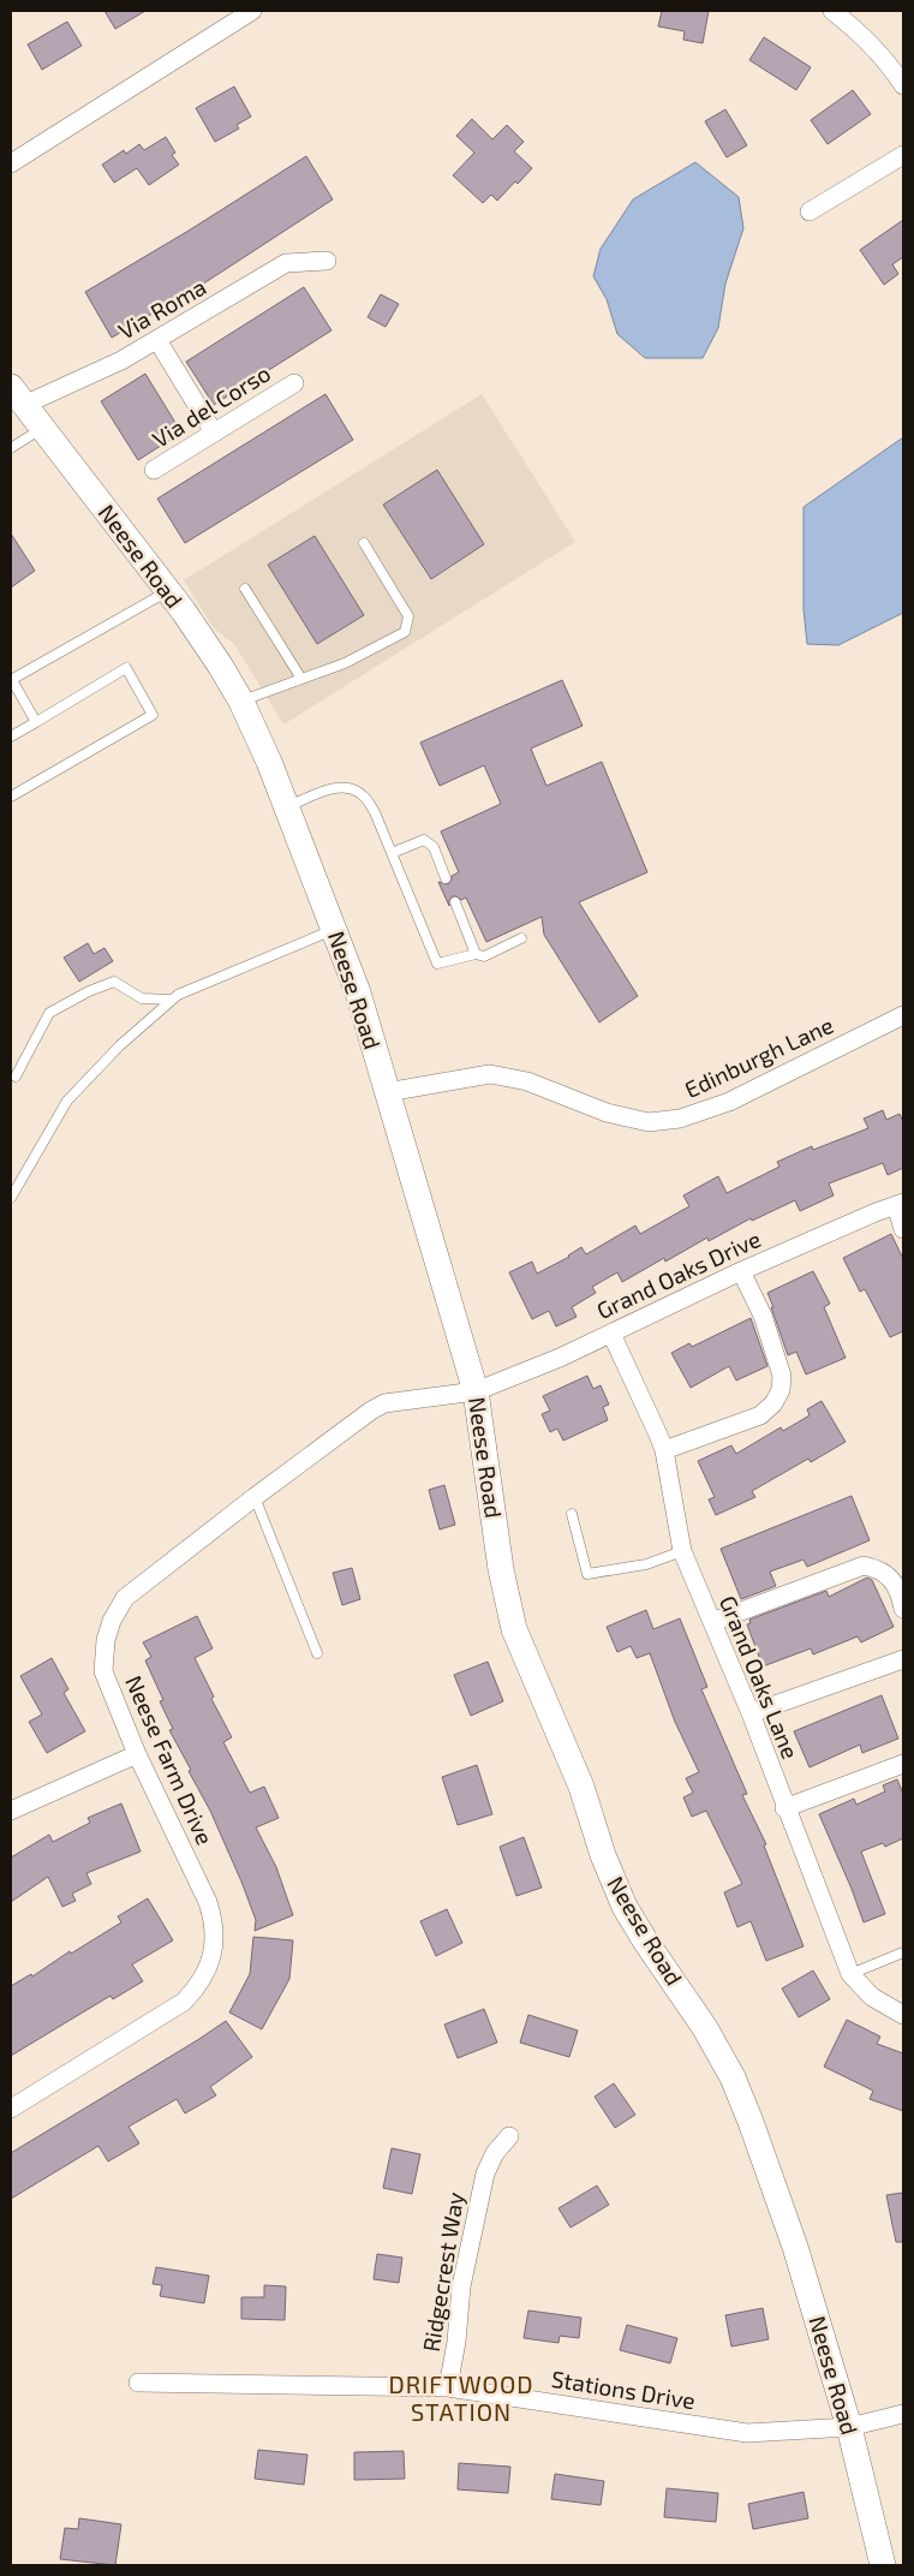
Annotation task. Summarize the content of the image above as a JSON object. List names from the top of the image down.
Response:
{
  "streets": {
    "street": [
      "Via Roma",
      "Via del Corso",
      "Neese Road",
      "Edinburgh Lane",
      "Grand Oaks Drive",
      "Grand Oaks Lane",
      "Neese Farm Drive",
      "Ridgecrest Way",
      "Stations Drive"
    ]
  },
  "crossings": [
    ["Via Roma", "Neese Road"],
    ["Neese Road", "Edinburgh Lane"],
    ["Neese Road", "Grand Oaks Drive"],
    ["Neese Road", "Neese Farm Drive"],
    ["Neese Road", "Stations Drive"],
    ["Grand Oaks Drive", "Grand Oaks Lane"],
    ["Grand Oaks Drive", "Neese Farm Drive"],
    ["Ridgecrest Way", "Stations Drive"]
  ],
  "districts": ["DRIFTWOOD STATION"]
}
